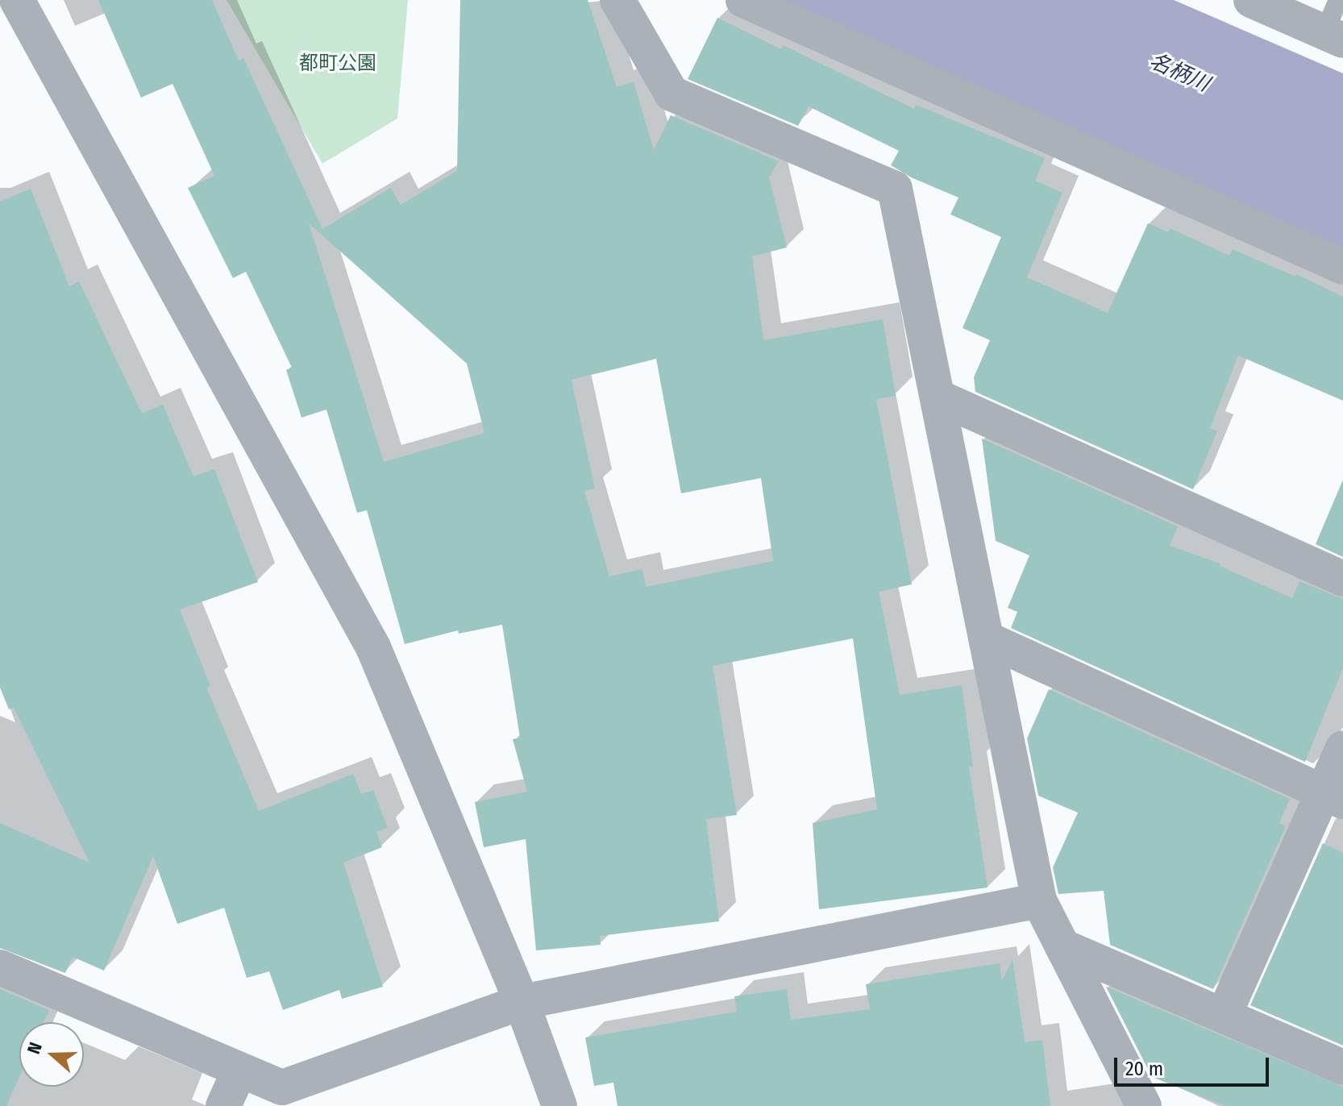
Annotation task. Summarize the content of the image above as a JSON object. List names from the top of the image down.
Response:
{
  "water": ["名柄川"],
  "parks": ["都町公園"],
  "scale_bar": "20 m",
  "north": "left"
}
